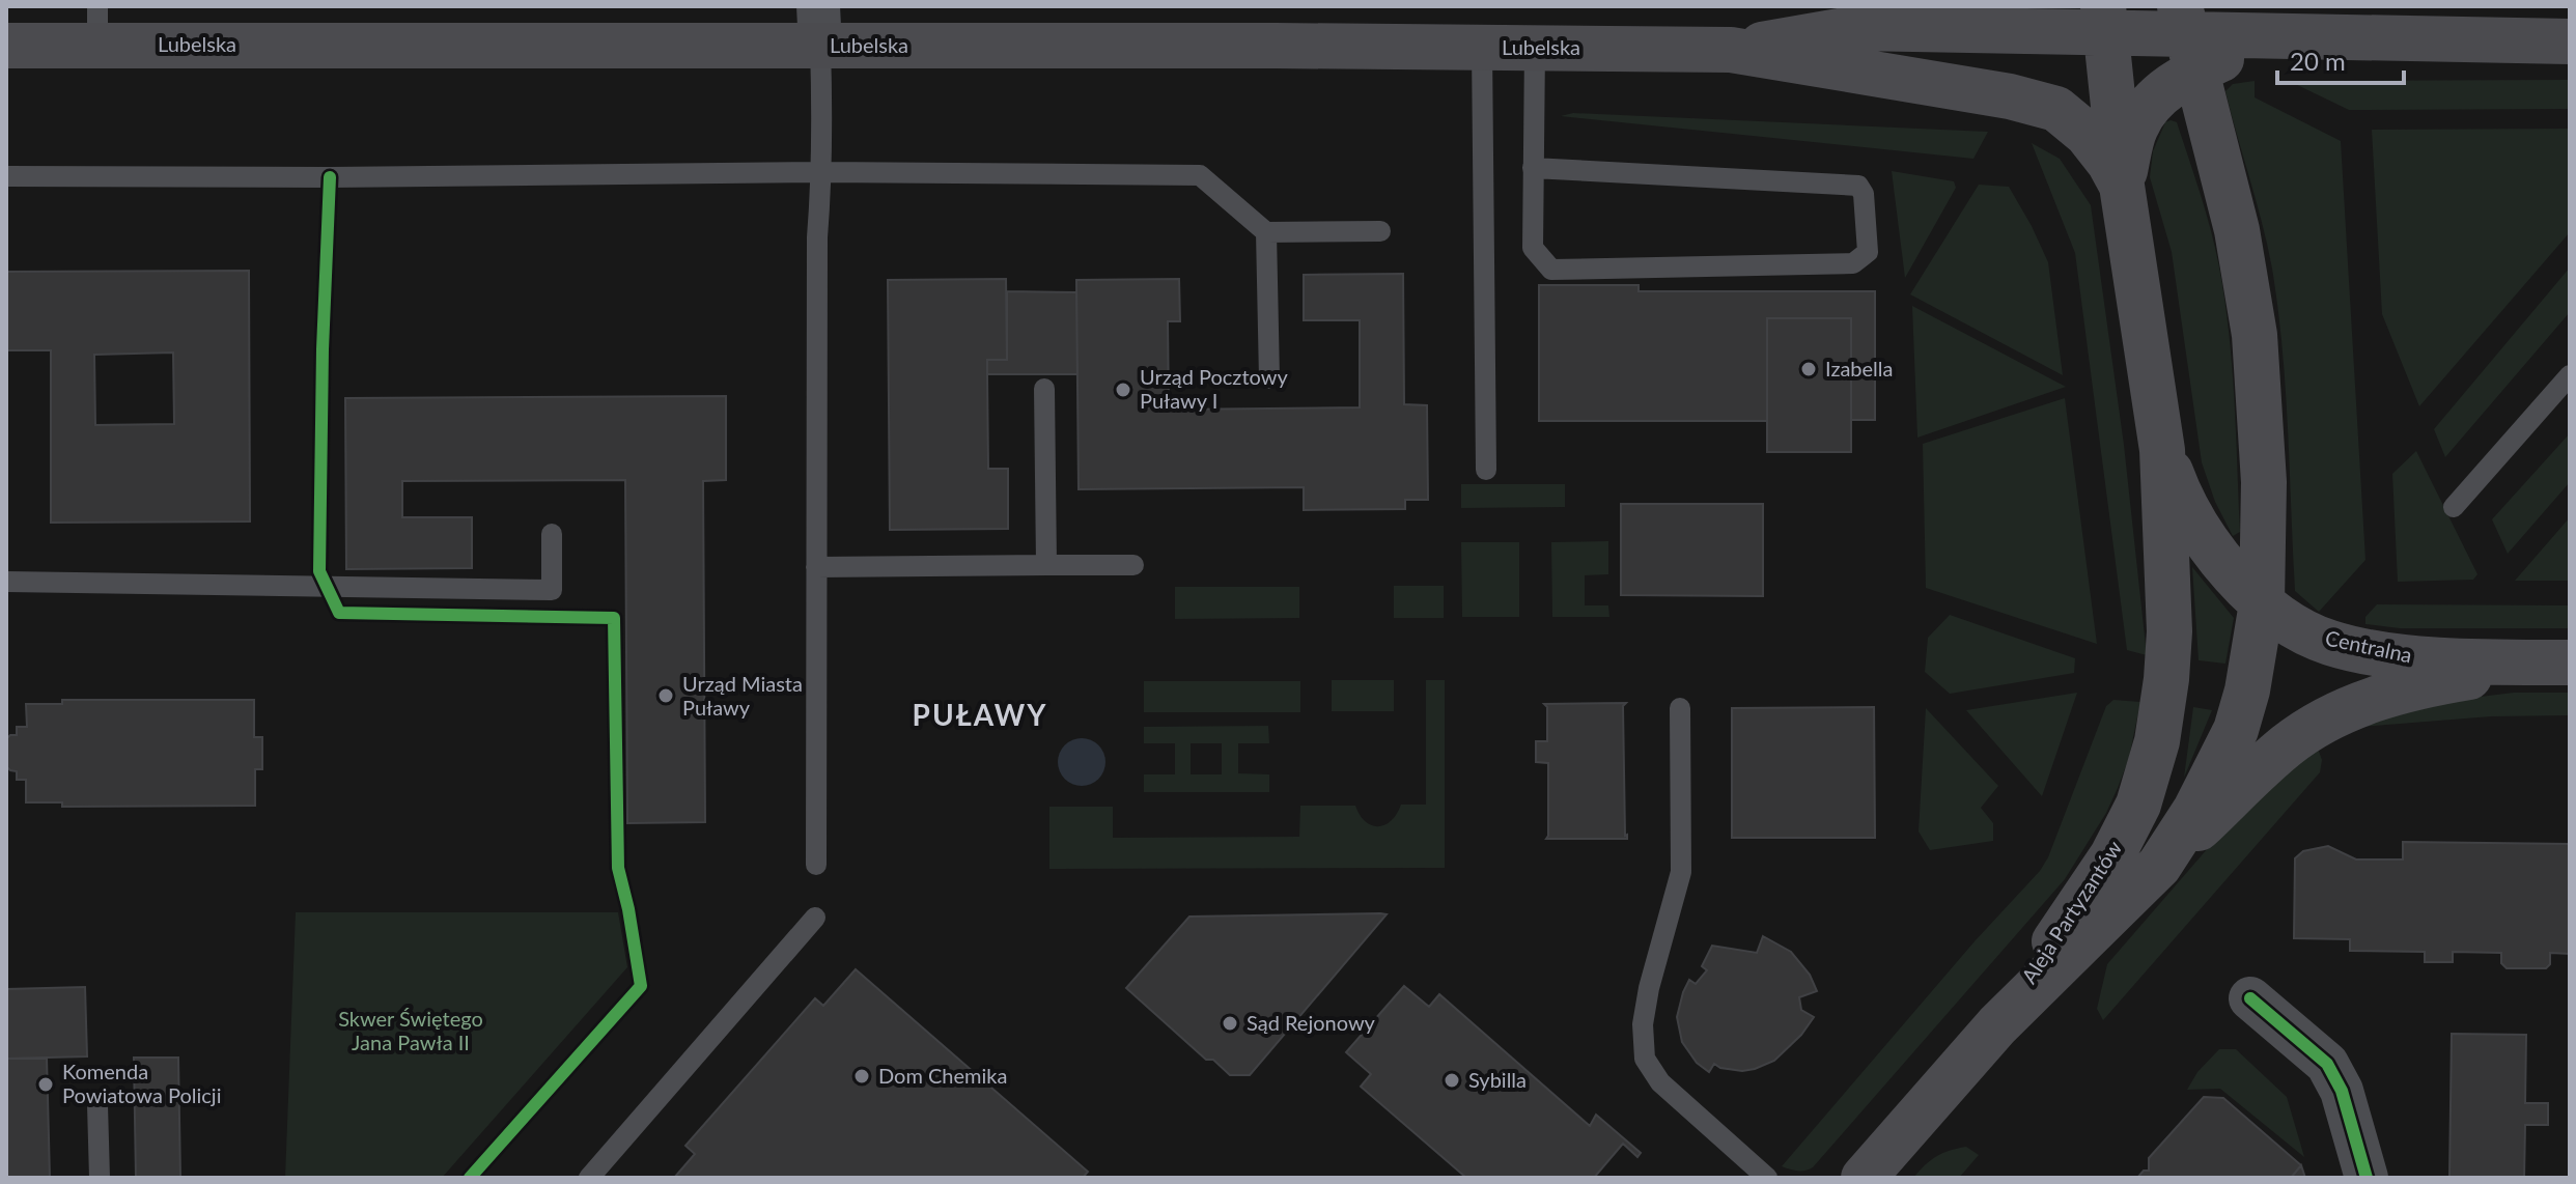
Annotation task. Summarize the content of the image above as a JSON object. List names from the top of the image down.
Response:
{
  "streets": {
    "main road": ["Lubelska", "Centralna", "Aleja Partyzantów"]
  },
  "crossings": [
    ["Lubelska", "Aleja Partyzantów"],
    ["Centralna", "Aleja Partyzantów"]
  ],
  "districts": ["PUŁAWY"],
  "parks": ["Skwer Świętego Jana Pawła II"],
  "places": [
    "Izabella",
    "Urząd Pocztowy Puławy I",
    "Urząd Miasta Puławy",
    "Sąd Rejonowy",
    "Dom Chemika",
    "Sybilla",
    "Komenda Powiatowa Policji"
  ],
  "scale_bar": "20 m"
}
